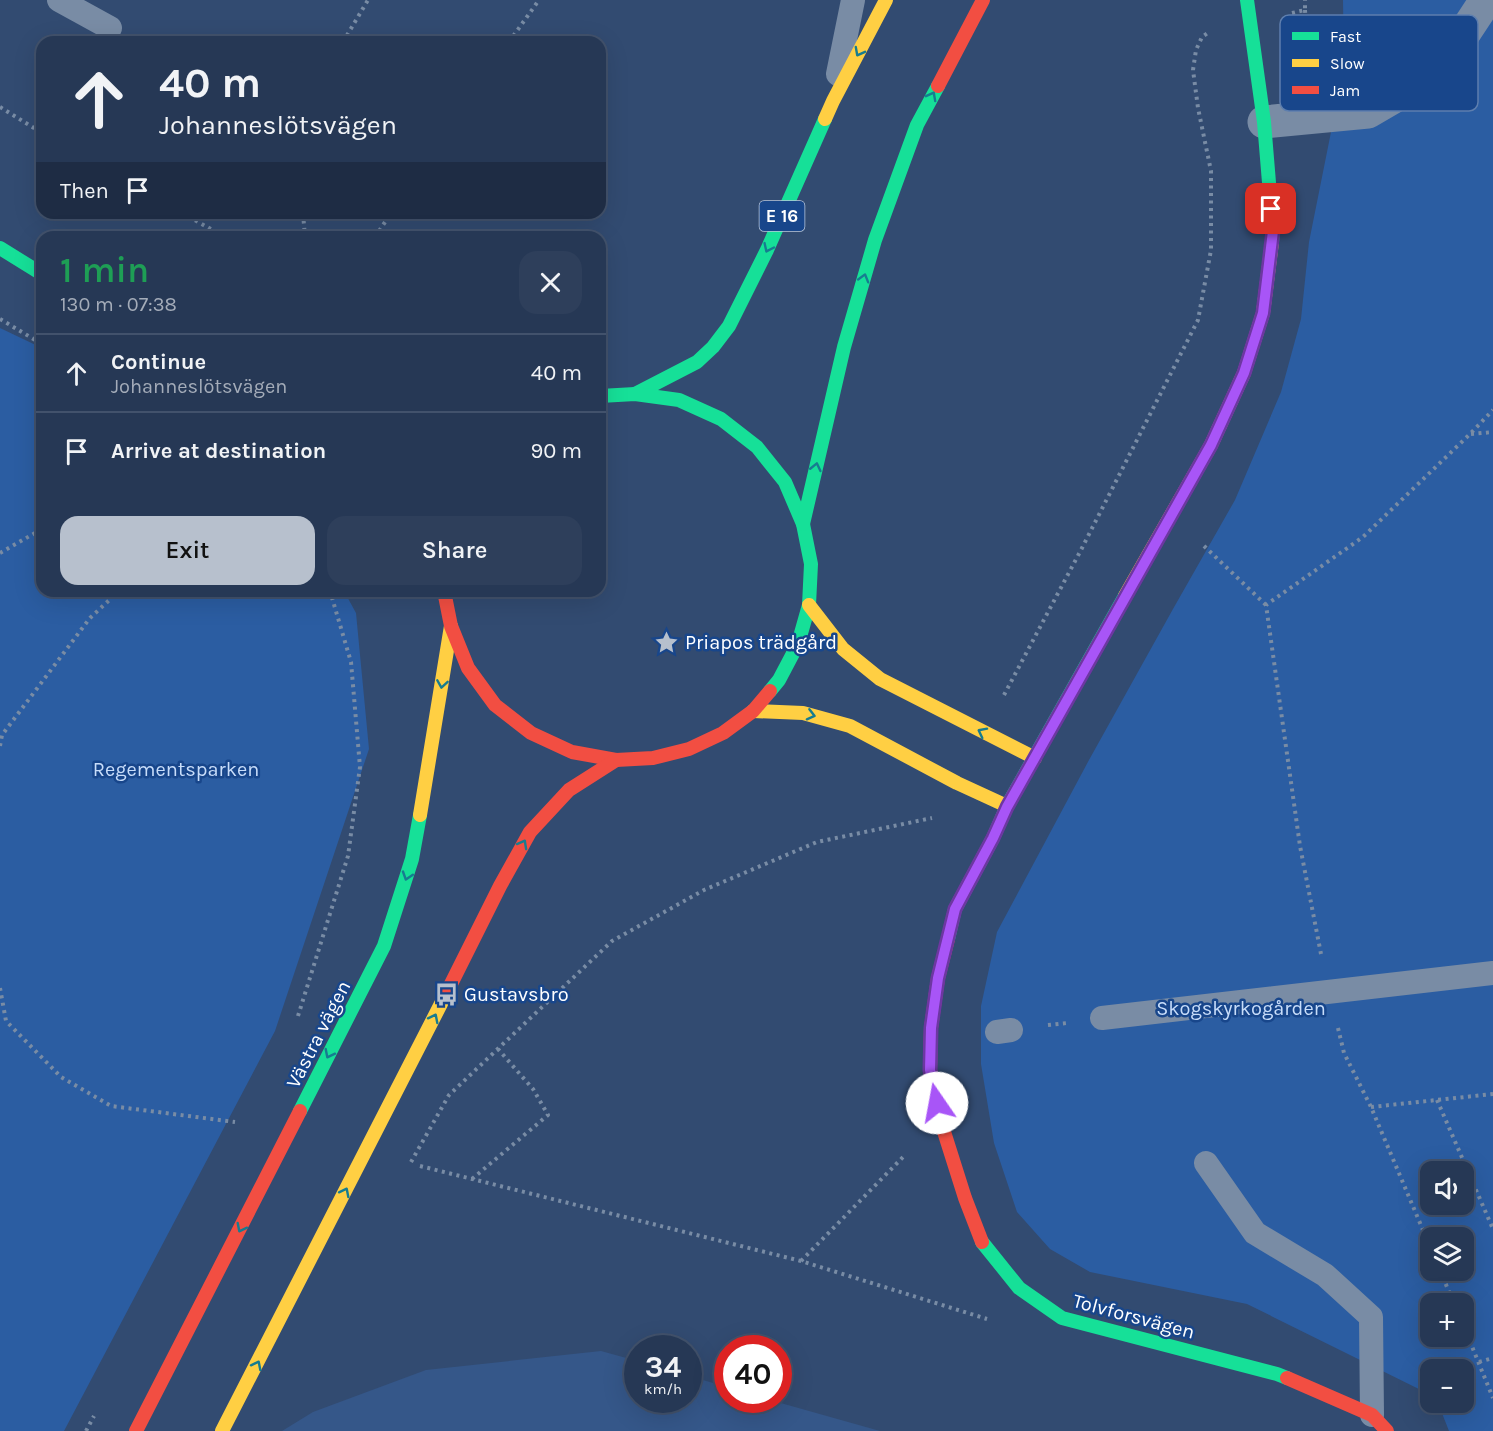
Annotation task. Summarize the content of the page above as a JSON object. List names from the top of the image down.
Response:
{
  "streets": {
    "main road": ["E 16", "Västra vägen", "Tolvforsvägen"]
  },
  "parks": ["Regementsparken", "Skogskyrkogården"],
  "places": {
    "place": ["Priapos trädgård"],
    "bus stop": ["Gustavsbro"]
  },
  "legend": ["Fast", "Slow", "Jam"],
  "page": {
    "turn": ["40 m", "Johanneslötsvägen"],
    "then": "Then",
    "heading": ["1 min", "130 m · 07:38"],
    "list": [
      {
        "name": "Continue",
        "note": "Johanneslötsvägen",
        "value": "40 m"
      },
      {
        "name": "Arrive at destination",
        "value": "90 m"
      }
    ],
    "buttons": ["Exit", "Share"],
    "map_buttons": ["+", "−"],
    "speed": "34 km/h",
    "limit": "40"
  }
}
